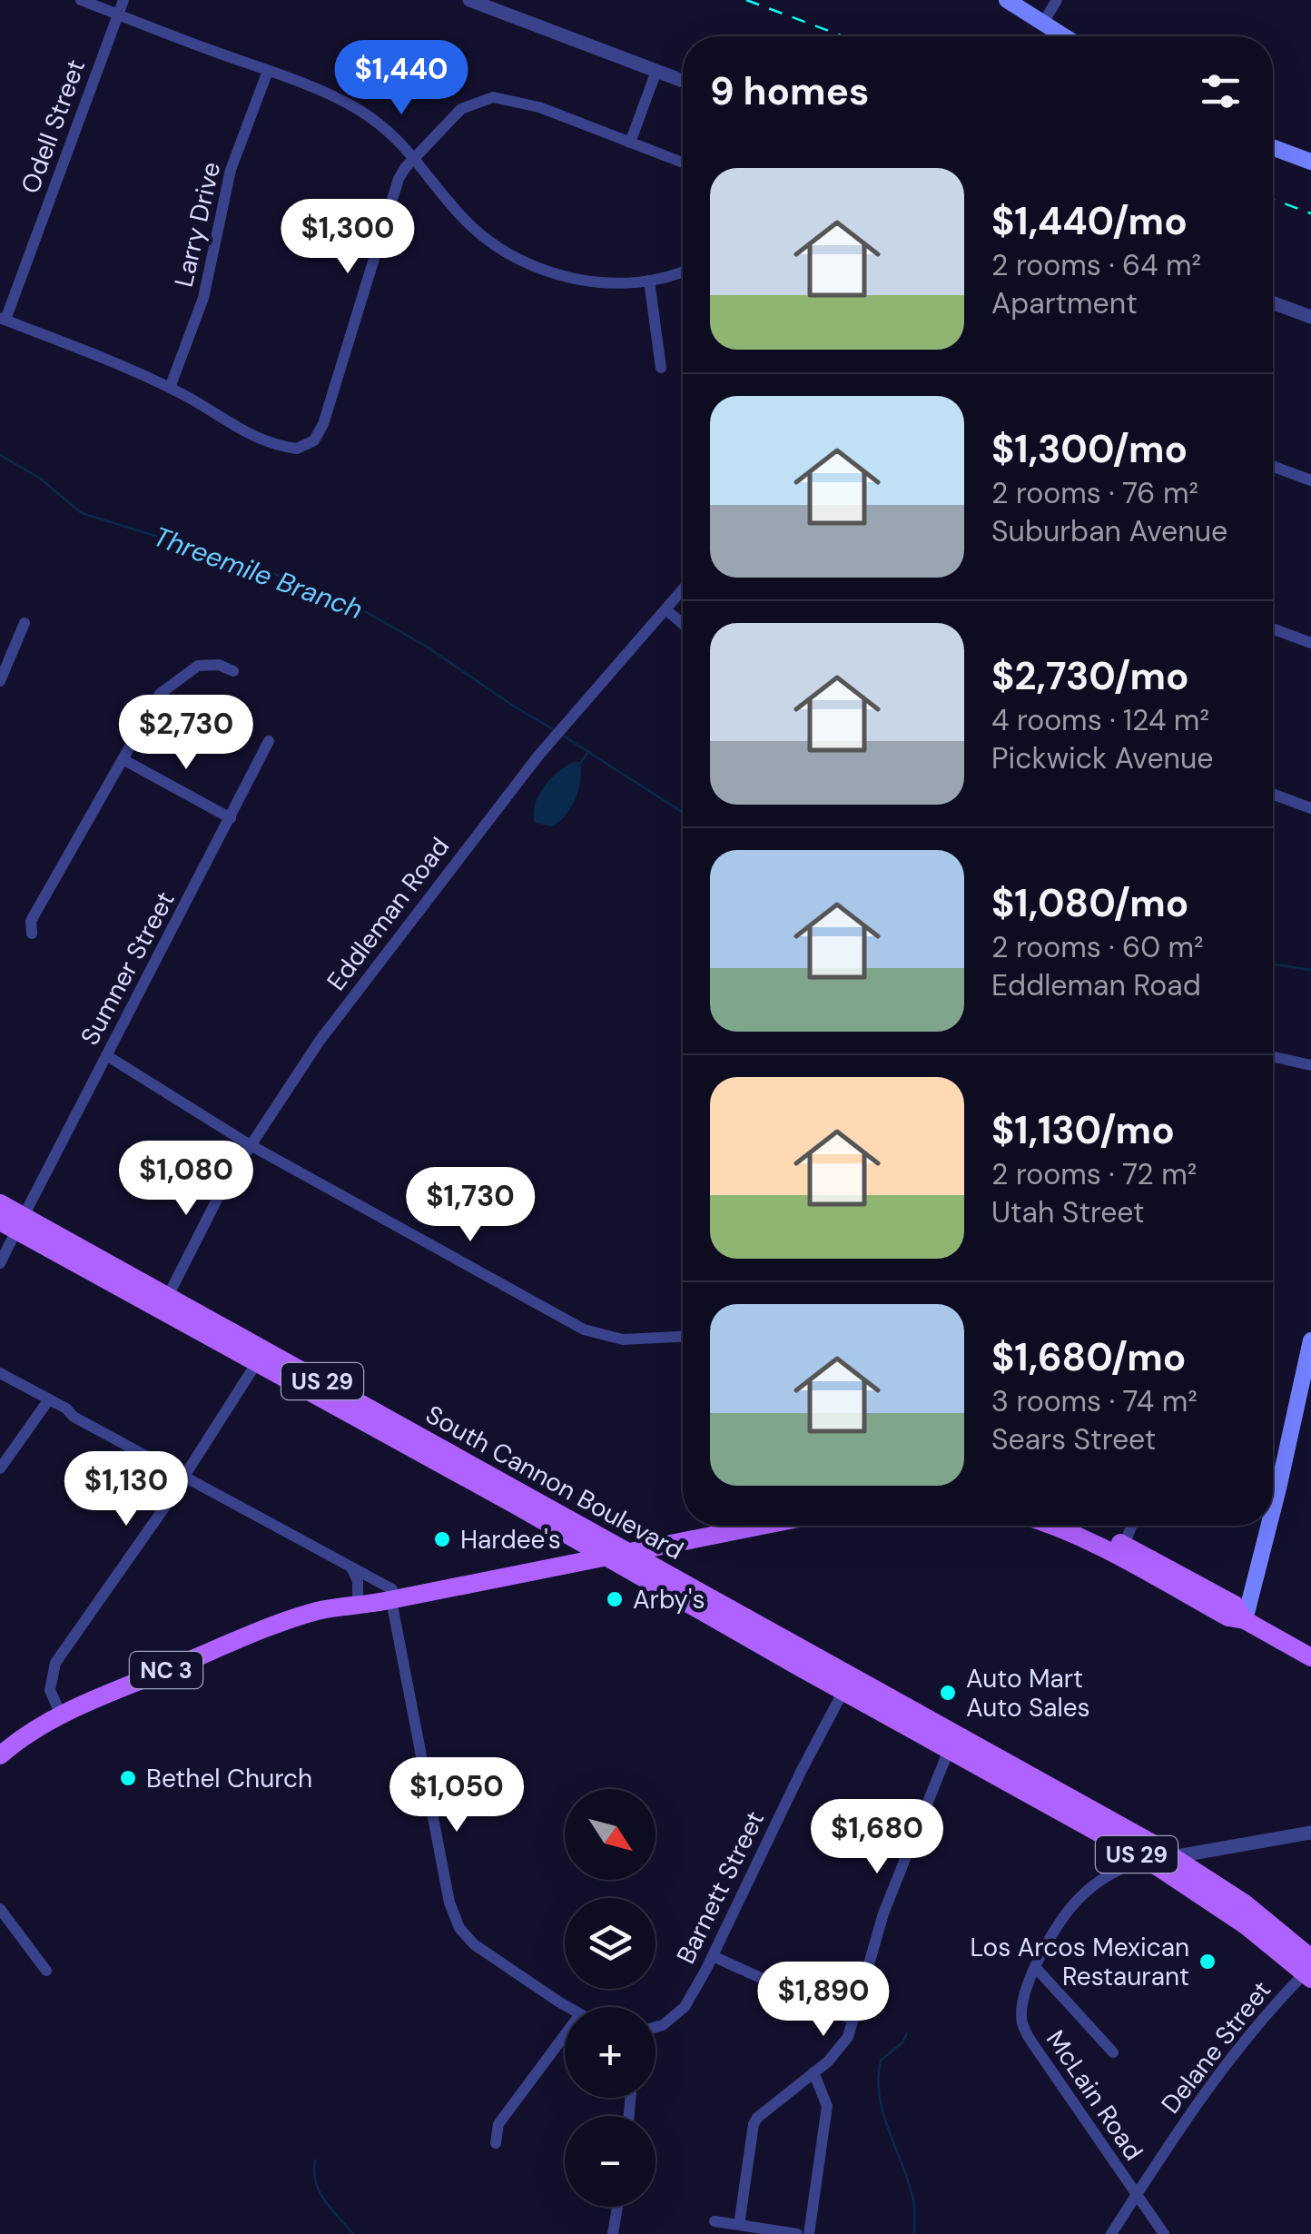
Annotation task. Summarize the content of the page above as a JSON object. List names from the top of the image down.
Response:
{
  "streets": {
    "main road": ["US 29", "South Cannon Boulevard", "NC 3"],
    "street": [
      "Odell Street",
      "Larry Drive",
      "Eddleman Road",
      "Sumner Street",
      "Barnett Street",
      "Delane Street",
      "McLain Road"
    ]
  },
  "crossings": [
    ["Eddleman Road", "South Cannon Boulevard"],
    ["Sumner Street", "South Cannon Boulevard"],
    ["US 29", "South Cannon Boulevard"],
    ["US 29", "Barnett Street"],
    ["South Cannon Boulevard", "NC 3"],
    ["South Cannon Boulevard", "Barnett Street"],
    ["South Cannon Boulevard", "Delane Street"],
    ["South Cannon Boulevard", "McLain Road"],
    ["Delane Street", "McLain Road"]
  ],
  "water": ["Threemile Branch"],
  "places": [
    "Hardee's",
    "Arby's",
    "Auto Mart Auto Sales",
    "Bethel Church",
    "Los Arcos Mexican Restaurant"
  ],
  "north": "bottom right",
  "page": {
    "heading": "9 homes",
    "price": [
      "$1,440",
      "$1,300",
      "$2,730",
      "$1,080",
      "$1,730",
      "$1,130",
      "$1,050",
      "$1,680",
      "$1,890"
    ],
    "list": [
      {
        "name": "$1,440/mo",
        "note": "2 rooms · 64 m² · Apartment"
      },
      {
        "name": "$1,300/mo",
        "note": "2 rooms · 76 m² · Suburban Avenue"
      },
      {
        "name": "$2,730/mo",
        "note": "4 rooms · 124 m² · Pickwick Avenue"
      },
      {
        "name": "$1,080/mo",
        "note": "2 rooms · 60 m² · Eddleman Road"
      },
      {
        "name": "$1,130/mo",
        "note": "2 rooms · 72 m² · Utah Street"
      },
      {
        "name": "$1,680/mo",
        "note": "3 rooms · 74 m² · Sears Street"
      }
    ],
    "map_buttons": ["+", "−"]
  }
}
